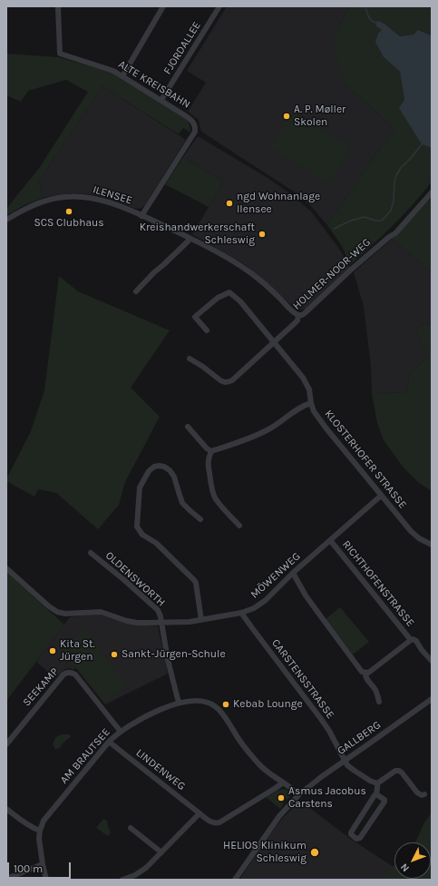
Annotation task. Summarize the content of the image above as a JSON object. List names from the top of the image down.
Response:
{
  "streets": {
    "street": [
      "FJORDALLEE",
      "ALTE KREISBAHN",
      "ILENSEE",
      "HOLMER-NOOR-WEG",
      "KLOSTERHOFER STRASSE",
      "MÖWENWEG",
      "OLDENSWORTH",
      "RICHTHOFENSTRASSE",
      "CARSTENSSTRASSE",
      "SEEKAMP",
      "GALLBERG",
      "AM BRAUTSEE",
      "LINDENWEG"
    ]
  },
  "crossings": [
    ["FJORDALLEE", "ALTE KREISBAHN"],
    ["ALTE KREISBAHN", "ILENSEE"],
    ["ILENSEE", "HOLMER-NOOR-WEG"],
    ["HOLMER-NOOR-WEG", "KLOSTERHOFER STRASSE"],
    ["KLOSTERHOFER STRASSE", "MÖWENWEG"],
    ["MÖWENWEG", "OLDENSWORTH"],
    ["MÖWENWEG", "RICHTHOFENSTRASSE"],
    ["MÖWENWEG", "CARSTENSSTRASSE"],
    ["OLDENSWORTH", "AM BRAUTSEE"],
    ["CARSTENSSTRASSE", "GALLBERG"],
    ["SEEKAMP", "AM BRAUTSEE"],
    ["GALLBERG", "AM BRAUTSEE"],
    ["AM BRAUTSEE", "LINDENWEG"]
  ],
  "places": [
    "A. P. Møller Skolen",
    "ngd Wohnanlage Ilensee",
    "SCS Clubhaus",
    "Kreishandwerkerschaft Schleswig",
    "Kita St. Jürgen",
    "Sankt-Jürgen-Schule",
    "Kebab Lounge",
    "Asmus Jacobus Carstens",
    "HELIOS Klinikum Schleswig"
  ],
  "scale_bar": "100 m",
  "north": "bottom left"
}
